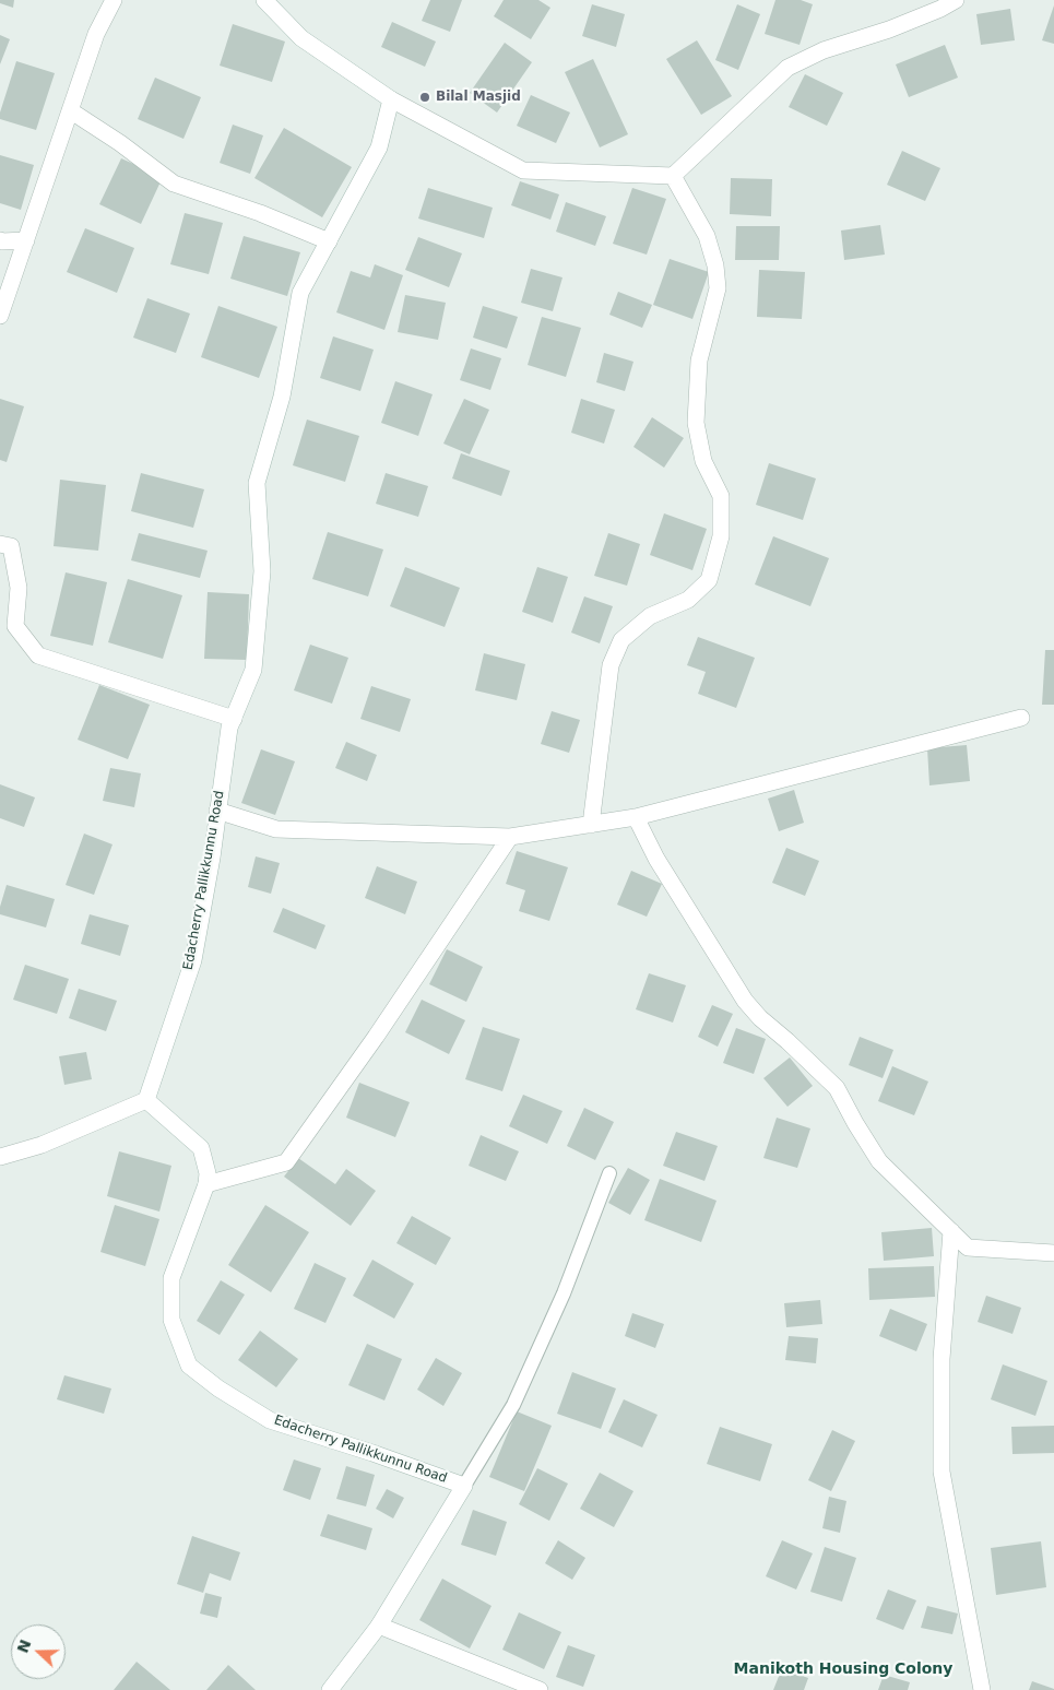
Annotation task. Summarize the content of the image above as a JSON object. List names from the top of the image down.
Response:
{
  "streets": {
    "street": ["Edacherry Pallikkunnu Road"]
  },
  "districts": ["Manikoth Housing Colony"],
  "places": ["Bilal Masjid"],
  "north": "left"
}
